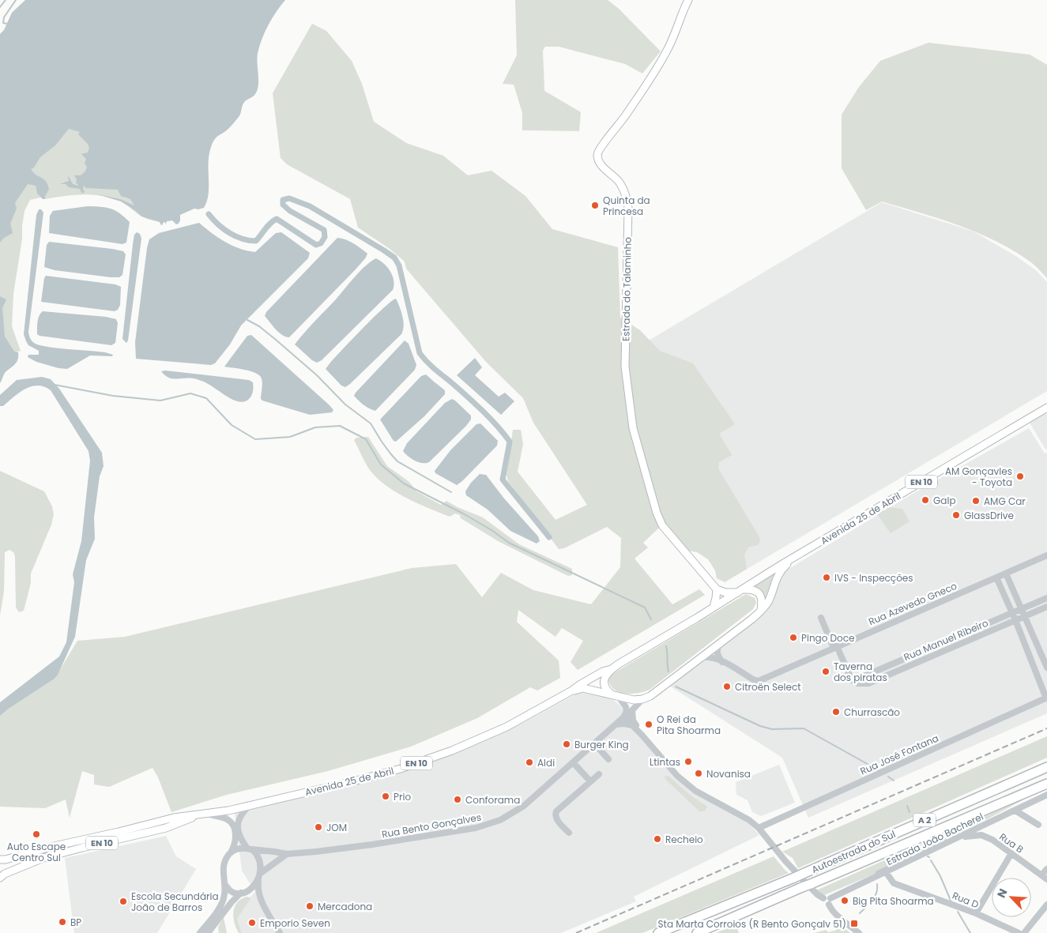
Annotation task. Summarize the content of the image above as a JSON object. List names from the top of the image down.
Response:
{
  "streets": {
    "highway": ["A 2", "Autoestrada do Sul"],
    "main road": ["Estrada do Talaminho", "EN 10", "Avenida 25 de Abril"],
    "street": [
      "Rua Azevedo Gneco",
      "Rua Manuel Ribeiro",
      "Rua José Fontana",
      "Rua Bento Gonçalves",
      "Estrada João Bacherel",
      "Rua B",
      "Rua D"
    ]
  },
  "crossings": [
    ["Avenida 25 de Abril", "Rua Azevedo Gneco"],
    ["Rua José Fontana", "Estrada João Bacherel"],
    ["Estrada João Bacherel", "Rua B"],
    ["Estrada João Bacherel", "Rua D"]
  ],
  "places": {
    "other": [
      "Quinta da Princesa",
      "AM Gonçavles - Toyota",
      "Galp",
      "AMG Car",
      "GlassDrive",
      "IVS - Inspecções",
      "Pingo Doce",
      "Taverna dos piratas",
      "Citroën Select",
      "Churrascão",
      "O Rei da Pita Shoarma",
      "Burger King",
      "Ltintas",
      "Aldi",
      "Novanisa",
      "Prio",
      "Conforama",
      "JOM",
      "Auto Escape Centro Sul",
      "Recheio",
      "Big Pita Shoarma",
      "Escola Secundária João de Barros",
      "Mercadona",
      "BP",
      "Emporio Seven"
    ],
    "transit": ["Sta Marta Corroios (R Bento Gonçalv 51)"]
  },
  "north": "top left"
}
